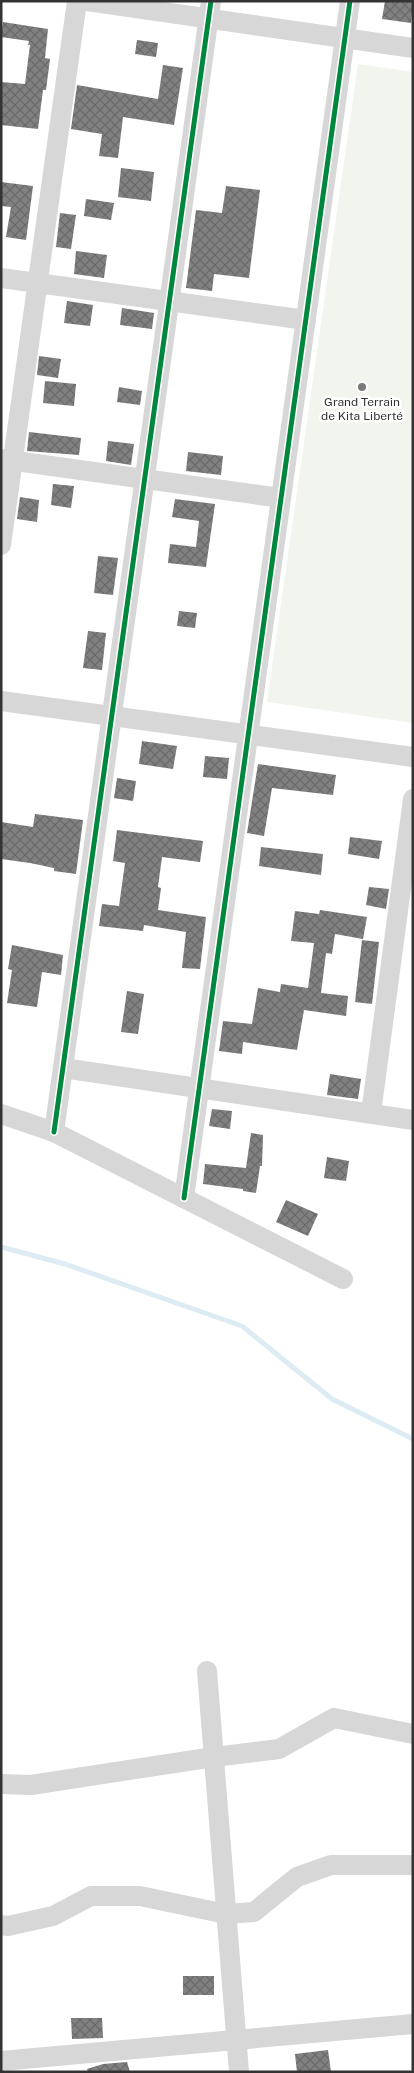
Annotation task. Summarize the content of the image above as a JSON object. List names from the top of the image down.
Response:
{
  "places": ["Grand Terrain de Kita Liberté"]
}
